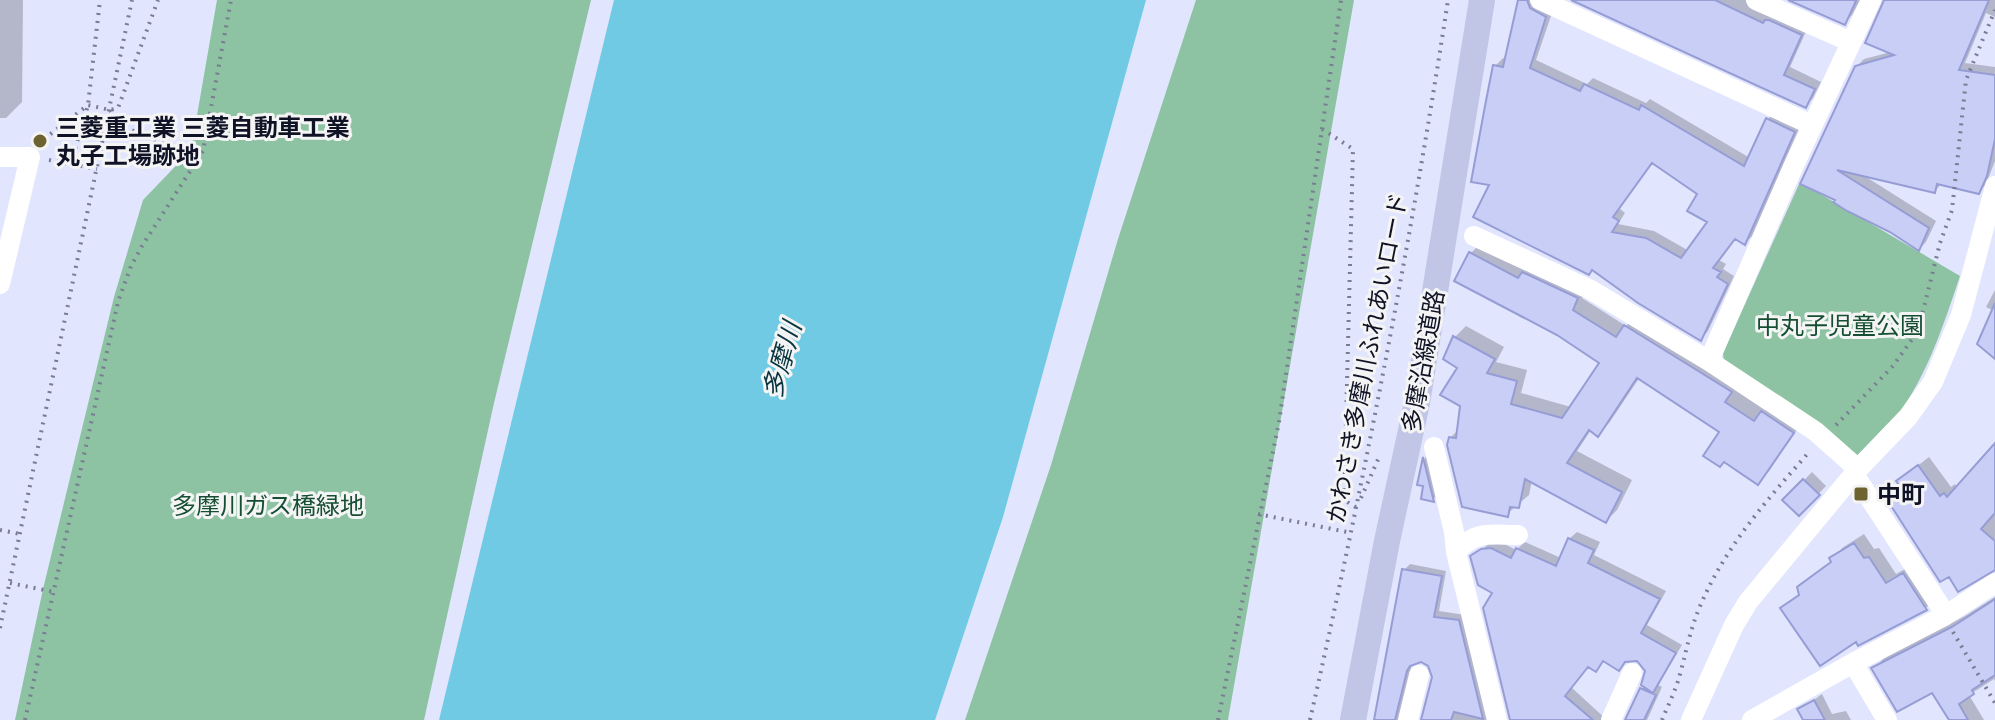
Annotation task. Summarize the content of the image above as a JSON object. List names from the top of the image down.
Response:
{
  "streets": {
    "main road": ["多摩沿線道路"],
    "path": ["かわさき多摩川ふれあいロード"]
  },
  "water": ["多摩川"],
  "parks": ["中丸子児童公園", "多摩川ガス橋緑地"],
  "places": {
    "other": ["三菱重工業 三菱自動車工業 丸子工場跡地"],
    "transit": ["中町"]
  }
}
